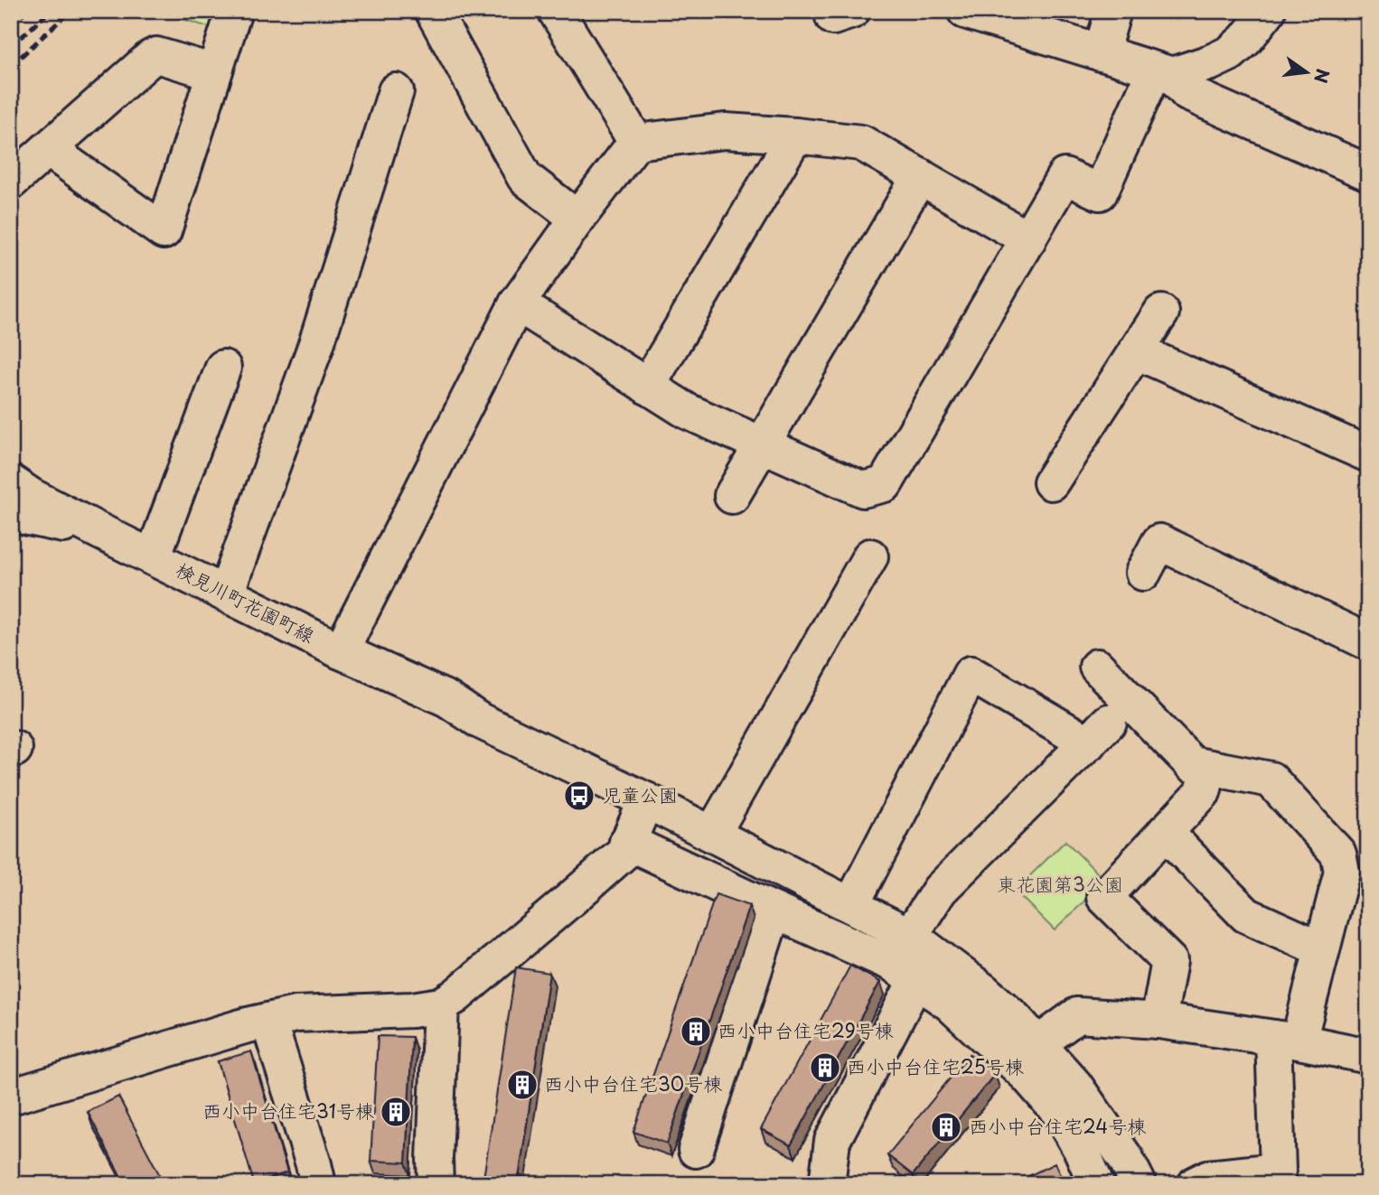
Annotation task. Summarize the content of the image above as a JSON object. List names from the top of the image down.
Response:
{
  "streets": {
    "street": ["検見川町花園町線"]
  },
  "parks": ["東花園第3公園"],
  "places": {
    "bus stop": ["児童公園"],
    "building": [
      "西小中台住宅29号棟",
      "西小中台住宅25号棟",
      "西小中台住宅30号棟",
      "西小中台住宅31号棟",
      "西小中台住宅24号棟"
    ]
  },
  "north": "right"
}
